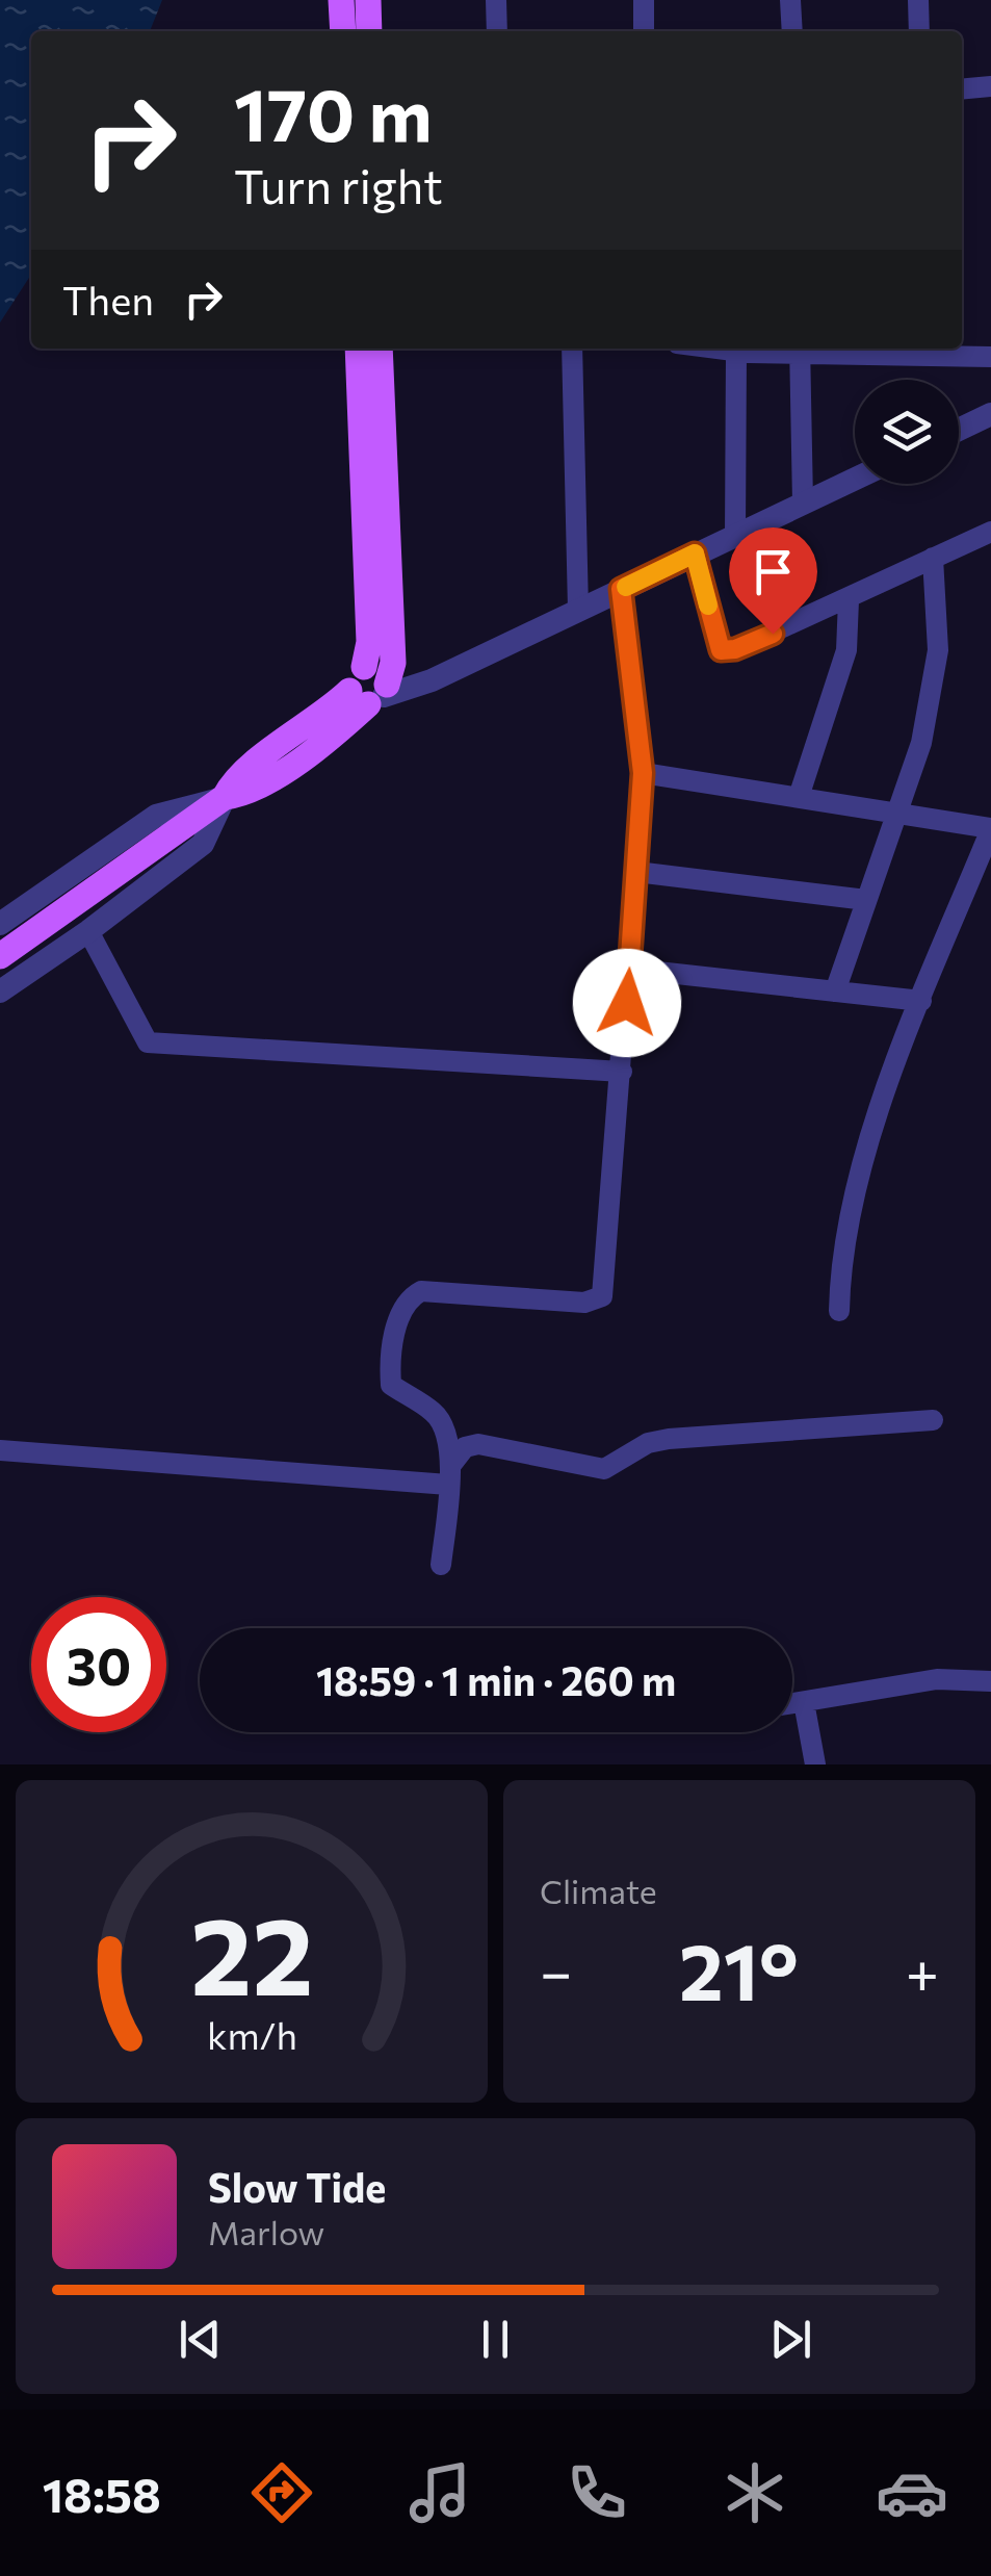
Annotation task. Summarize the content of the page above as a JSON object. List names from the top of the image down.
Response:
{
  "page": {
    "turn": ["170 m", "Turn right"],
    "then": "Then",
    "limit": "30",
    "trip": "18:59 · 1 min · 260 m",
    "tile": "Climate",
    "heat": ["−", "21°", "+"],
    "song": ["Slow Tide", "Marlow"],
    "tabs": "18:58",
    "gauge": ["22", "km/h"]
  }
}
